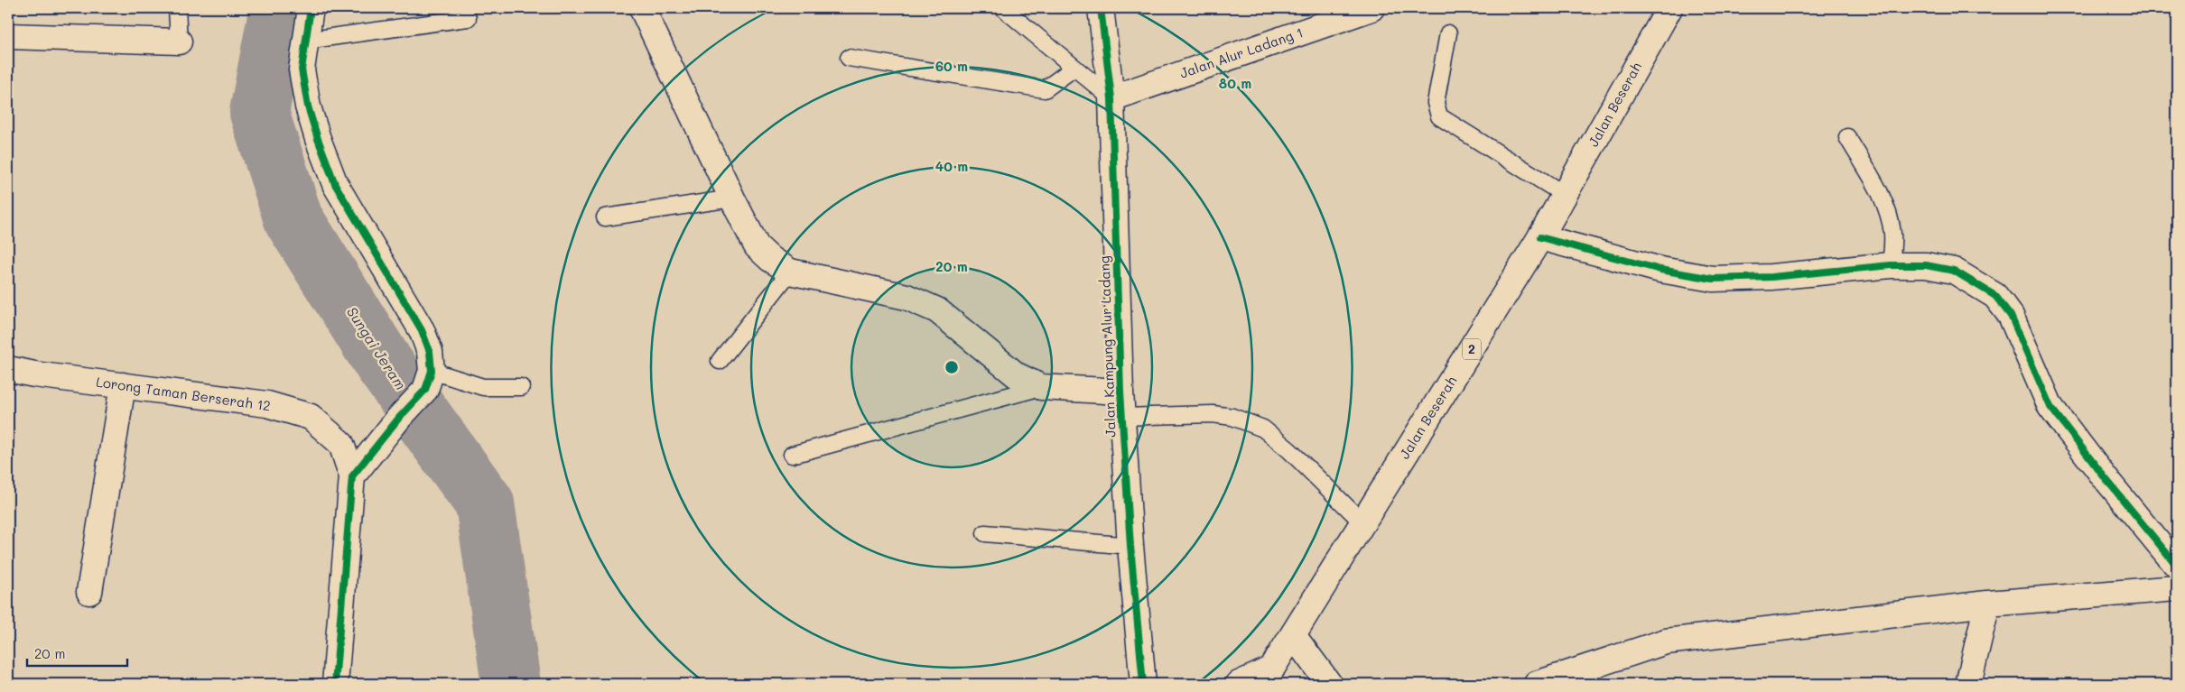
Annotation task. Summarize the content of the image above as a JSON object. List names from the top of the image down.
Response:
{
  "streets": {
    "main road": [
      "Jalan Alur Ladang 1",
      "Jalan Beserah",
      "Jalan Kampung Alur Ladang",
      "2",
      "Lorong Taman Berserah 12"
    ]
  },
  "crossings": [
    ["Jalan Alur Ladang 1", "Jalan Kampung Alur Ladang"]
  ],
  "water": ["Sungai Jeram"],
  "scale_bar": "20 m",
  "rings": [
    "60 m",
    "80 m",
    "40 m",
    "20 m"
  ]
}
